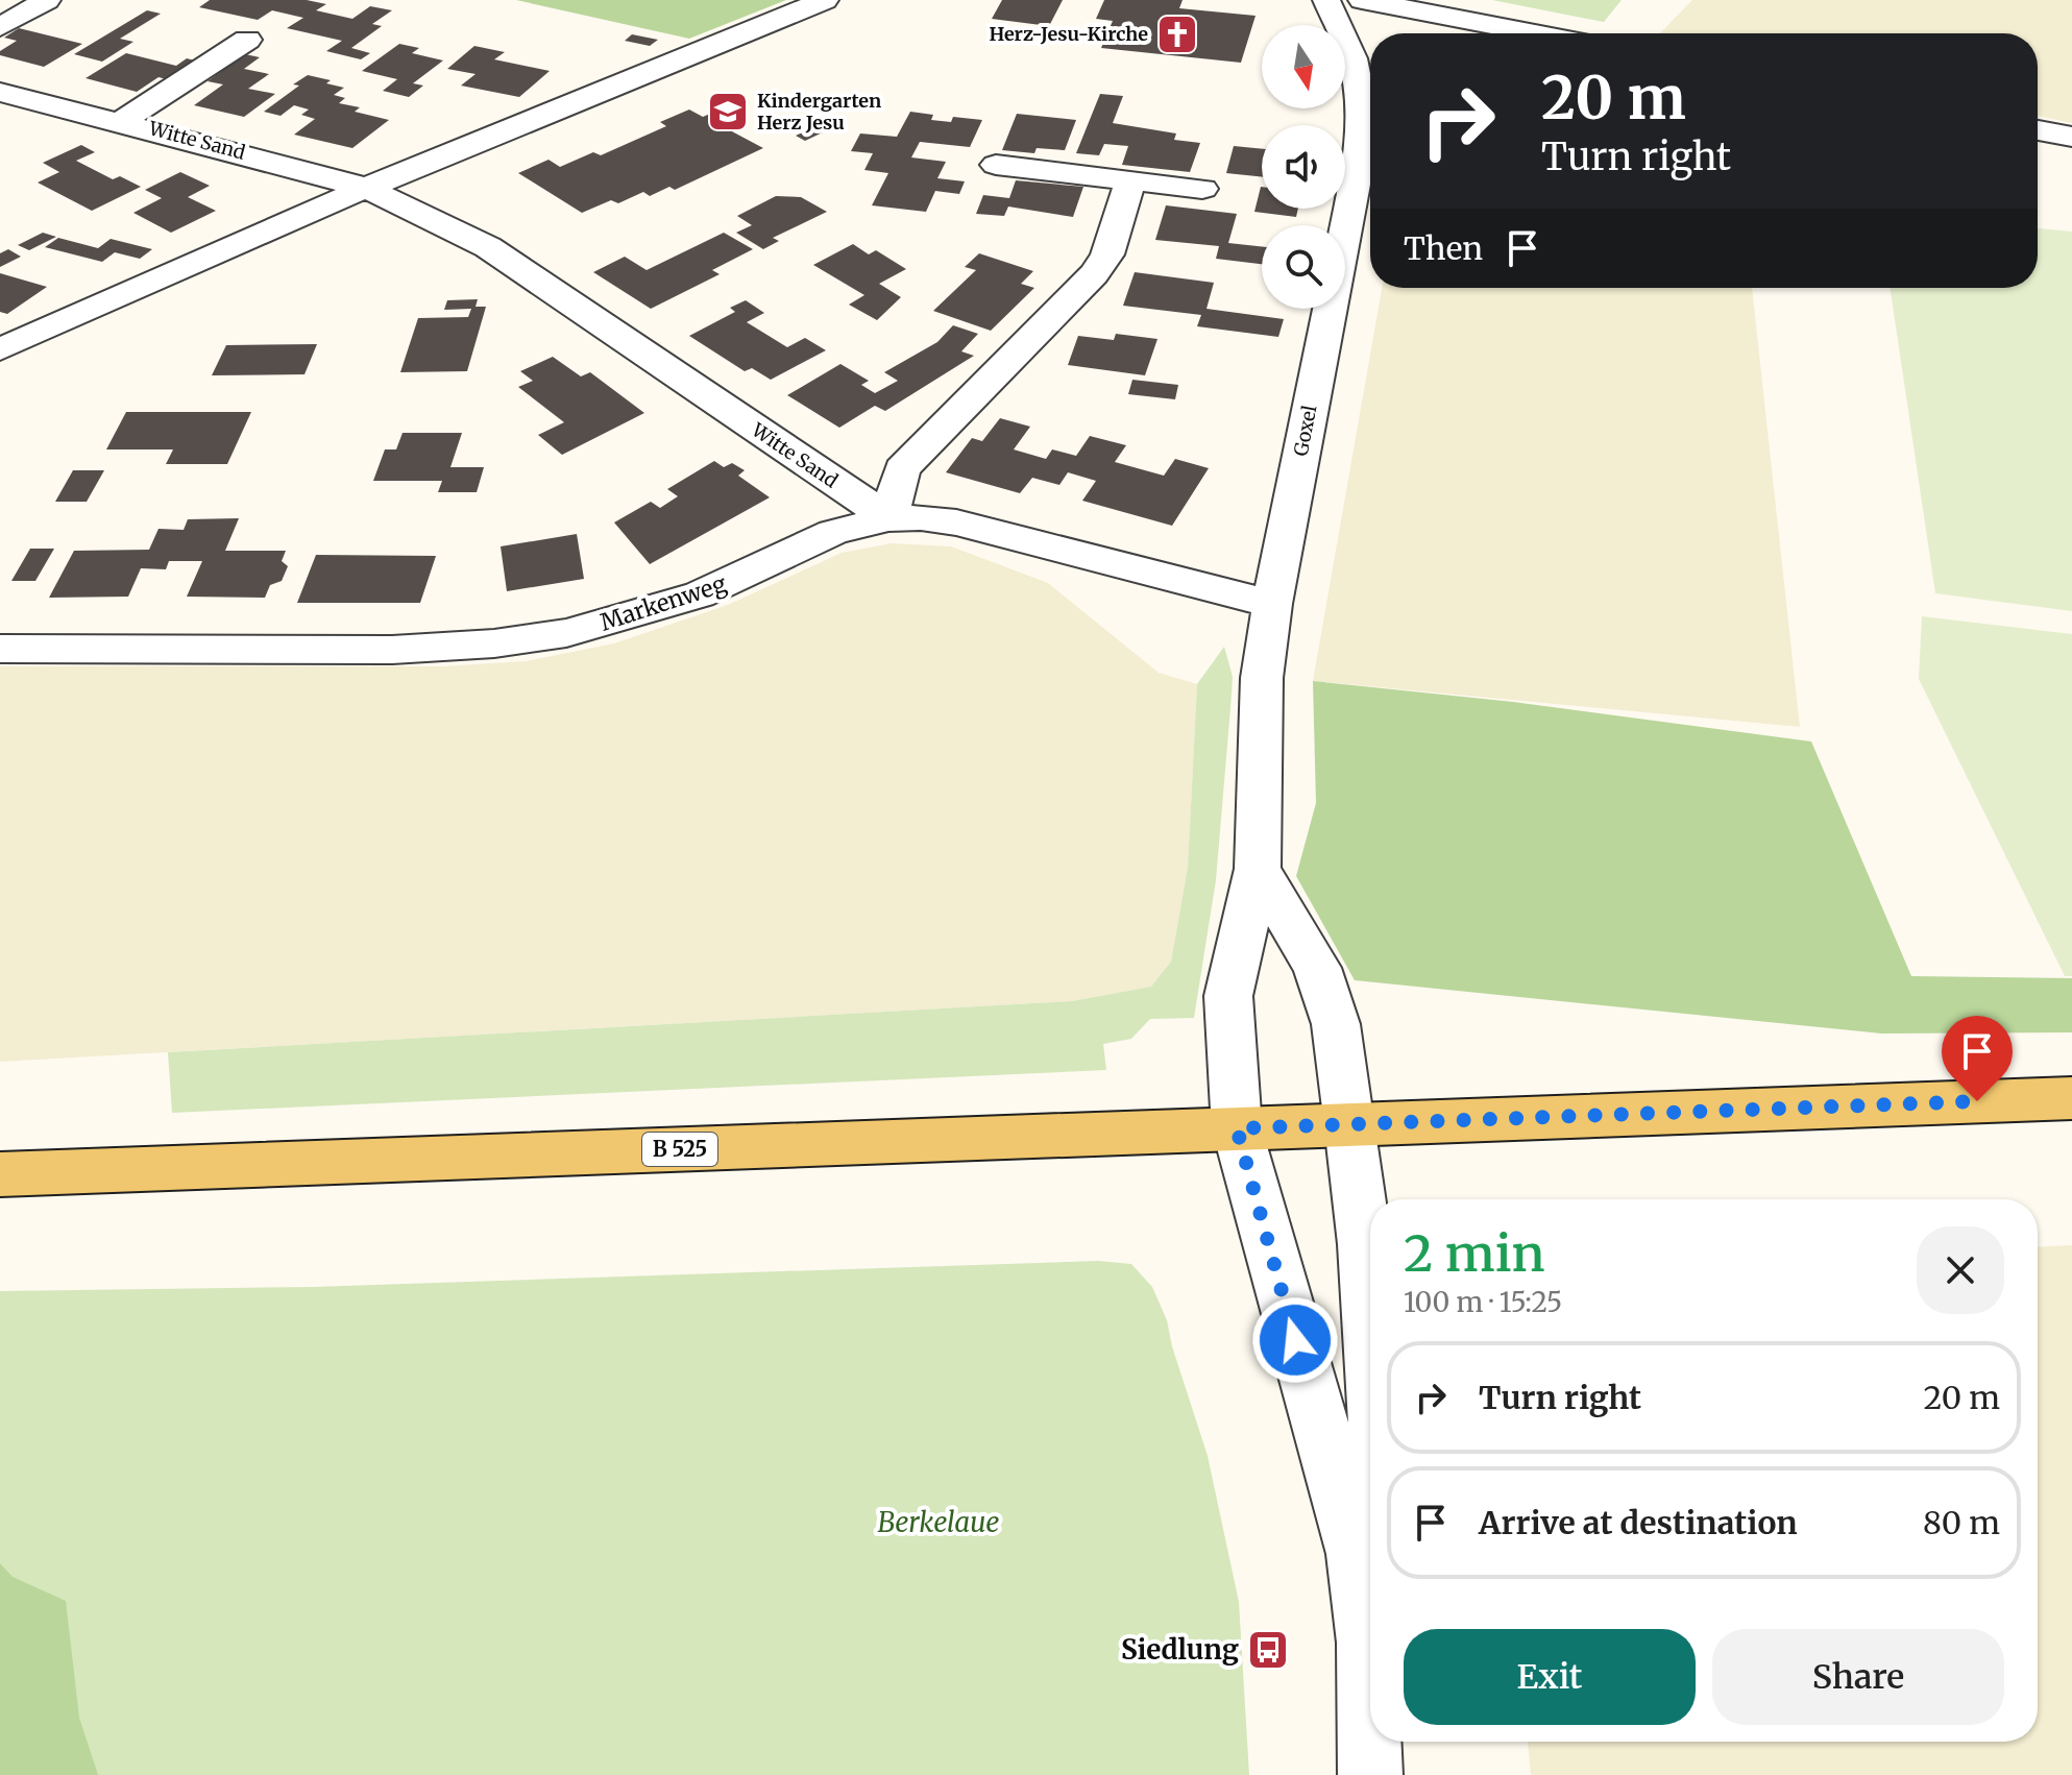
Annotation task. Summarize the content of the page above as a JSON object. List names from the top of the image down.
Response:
{
  "streets": {
    "main road": ["B 525"],
    "street": ["Witte Sand", "Goxel", "Markenweg"]
  },
  "crossings": [
    ["Witte Sand", "Markenweg"],
    ["Goxel", "B 525"]
  ],
  "parks": ["Berkelaue"],
  "places": {
    "church": ["Herz-Jesu-Kirche"],
    "school or university": ["Kindergarten Herz Jesu"],
    "bus stop": ["Siedlung"]
  },
  "north": "bottom",
  "page": {
    "turn": ["20 m", "Turn right"],
    "then": "Then",
    "heading": ["2 min", "100 m · 15:25"],
    "list": [
      {
        "name": "Turn right",
        "value": "20 m"
      },
      {
        "name": "Arrive at destination",
        "value": "80 m"
      }
    ],
    "buttons": ["Exit", "Share"]
  }
}
